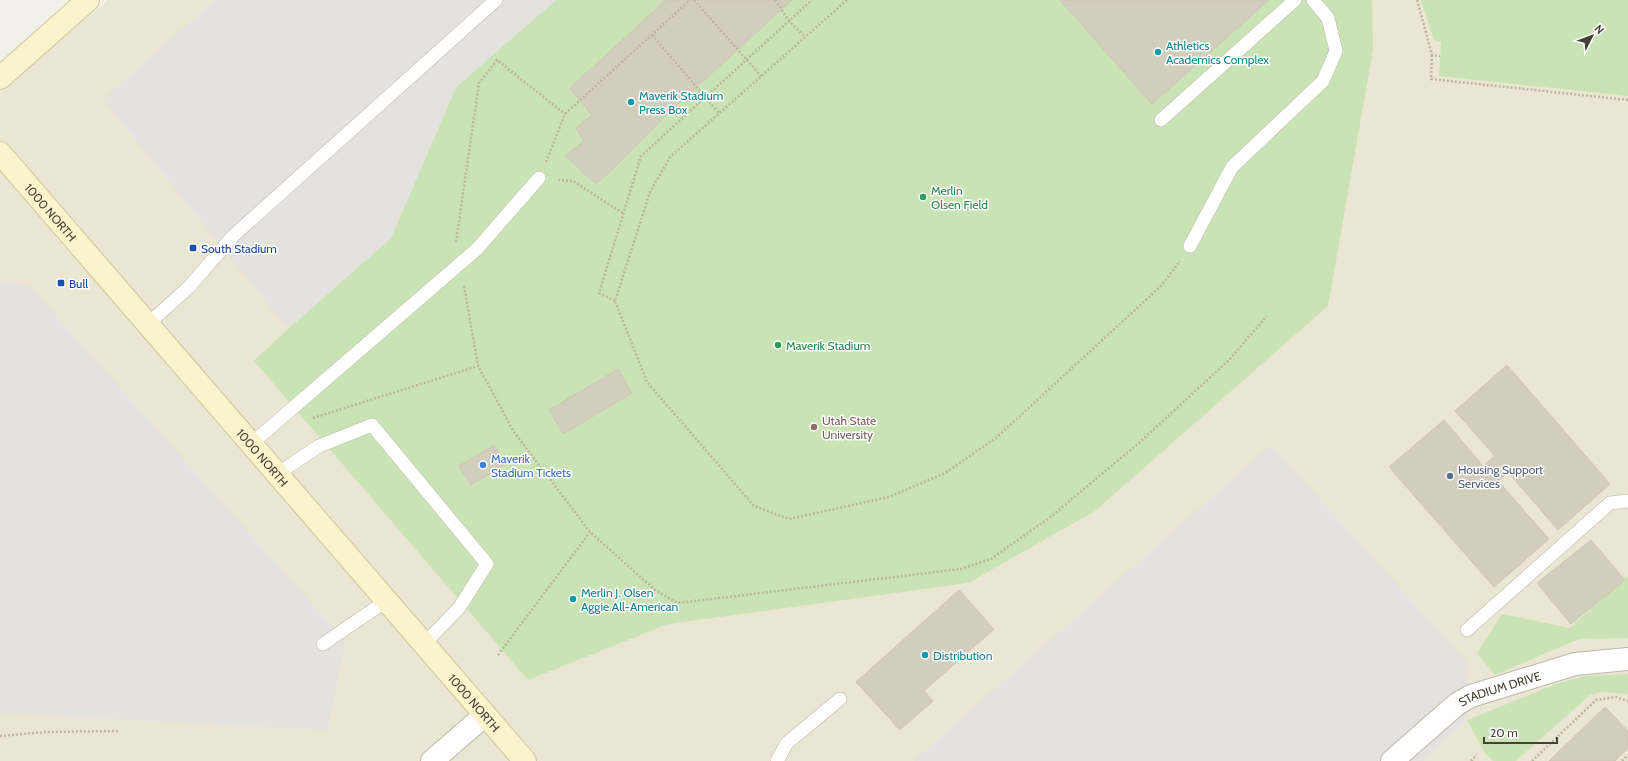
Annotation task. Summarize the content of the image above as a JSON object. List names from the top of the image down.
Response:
{
  "streets": {
    "street": ["1000 NORTH", "STADIUM DRIVE"]
  },
  "places": {
    "other": [
      "Athletics Academics Complex",
      "Maverik Stadium Press Box",
      "Merlin Olsen Field",
      "Maverik Stadium",
      "Utah State University",
      "Maverik Stadium Tickets",
      "Housing Support Services",
      "Merlin J. Olsen Aggie All-American",
      "Distribution"
    ],
    "transit": ["South Stadium", "Bull"]
  },
  "scale_bar": "20 m",
  "north": "top right"
}
